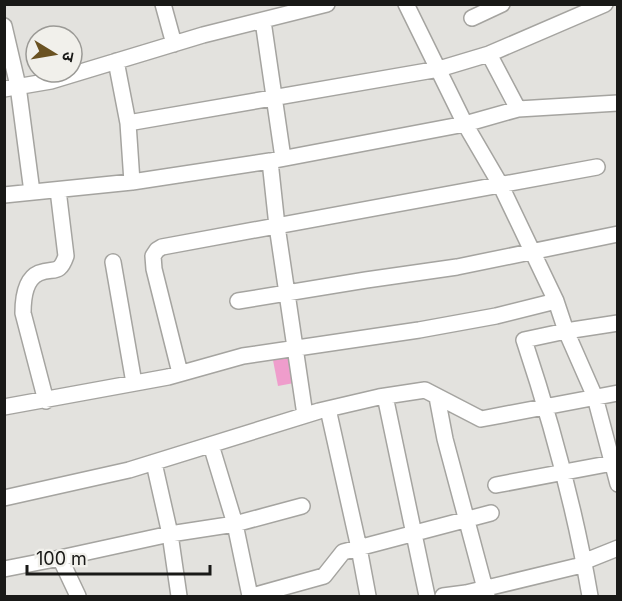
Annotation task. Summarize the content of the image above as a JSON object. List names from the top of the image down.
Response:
{
  "scale_bar": "100 m",
  "north": "right"
}
